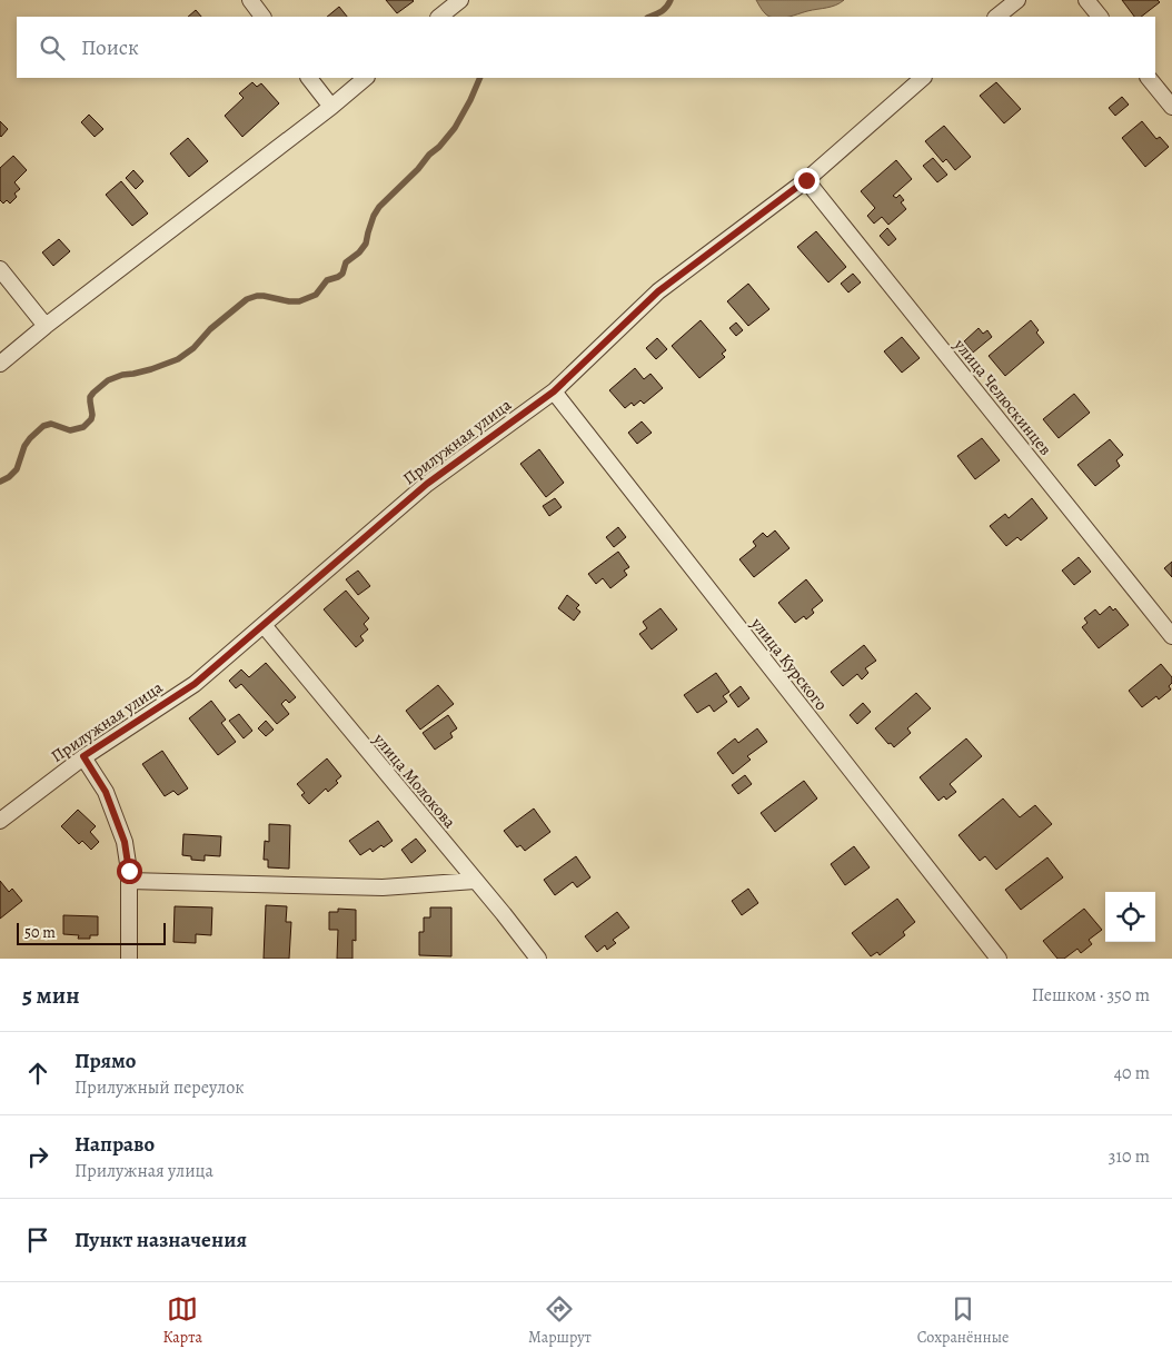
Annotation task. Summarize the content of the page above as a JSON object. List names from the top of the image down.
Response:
{
  "streets": {
    "street": [
      "улица Челюскинцев",
      "Прилужная улица",
      "улица Курского",
      "улица Молокова"
    ]
  },
  "crossings": [
    ["улица Челюскинцев", "Прилужная улица"],
    ["Прилужная улица", "улица Курского"],
    ["Прилужная улица", "улица Молокова"]
  ],
  "scale_bar": "50 m",
  "page": {
    "search": "Поиск",
    "scale": "50 m",
    "heading": ["5 мин", "Пешком · 350 m"],
    "list": [
      ["Прямо", "Прилужный переулок", "40 m"],
      ["Направо", "Прилужная улица", "310 m"],
      "Пункт назначения"
    ],
    "nav": ["Карта", "Маршрут", "Сохранённые"]
  }
}
